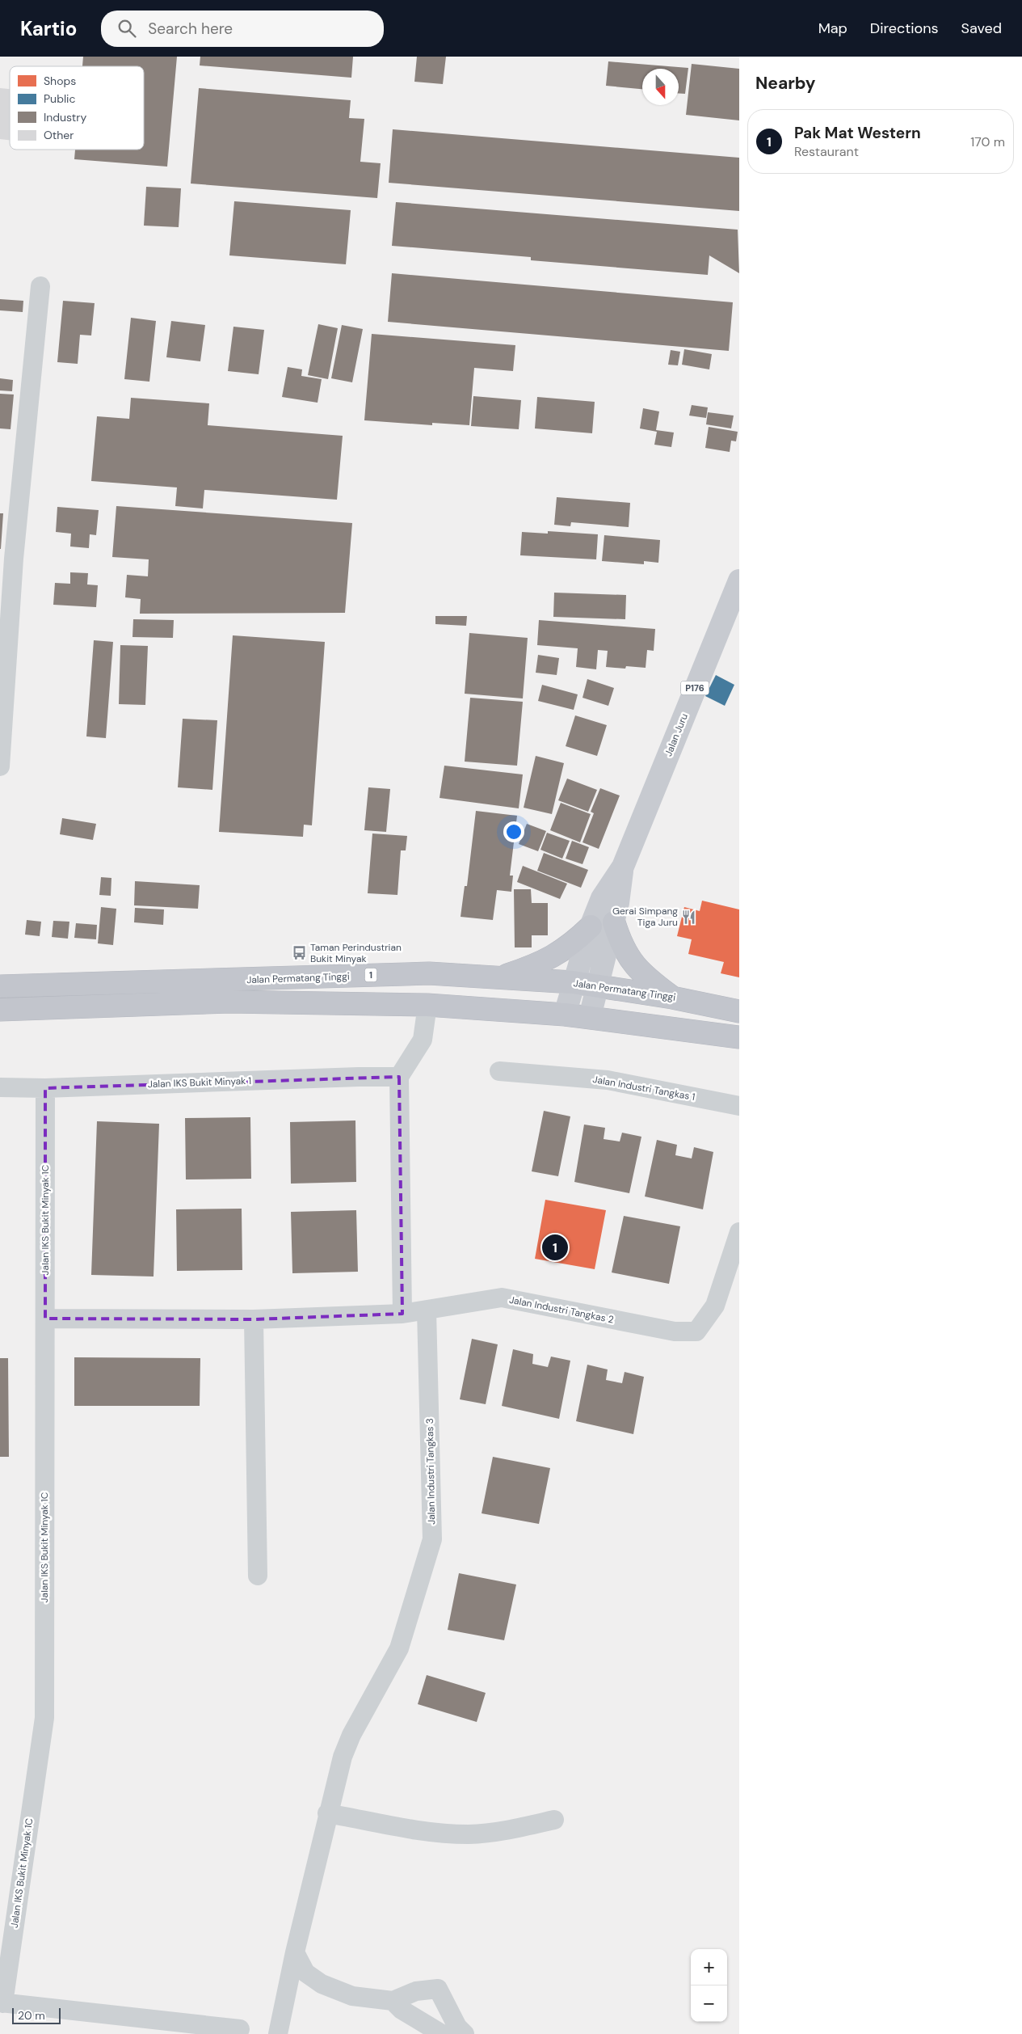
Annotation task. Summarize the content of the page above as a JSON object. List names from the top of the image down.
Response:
{
  "streets": {
    "highway": ["1", "Jalan Permatang Tinggi"],
    "main road": ["P176", "Jalan Juru"],
    "street": [
      "Jalan IKS Bukit Minyak 1",
      "Jalan Industri Tangkas 1",
      "Jalan IKS Bukit Minyak 1C",
      "Jalan Industri Tangkas 2",
      "Jalan Industri Tangkas 3"
    ]
  },
  "crossings": [
    ["Jalan Juru", "Jalan Permatang Tinggi"],
    ["Jalan IKS Bukit Minyak 1", "Jalan IKS Bukit Minyak 1C"],
    ["Jalan IKS Bukit Minyak 1C", "Jalan Industri Tangkas 2"],
    ["Jalan Industri Tangkas 2", "Jalan Industri Tangkas 3"]
  ],
  "places": {
    "restaurant": ["Gerai Simpang Tiga Juru"],
    "bus stop": ["Taman Perindustrian Bukit Minyak"]
  },
  "legend": [
    "Shops",
    "Public",
    "Industry",
    "Other"
  ],
  "scale_bar": "20 m",
  "north": "bottom",
  "page": {
    "header": "Kartio",
    "search": "Search here",
    "nav": ["Map", "Directions", "Saved"],
    "heading": "Nearby",
    "list": [
      {
        "mark": "1",
        "name": "Pak Mat Western",
        "note": "Restaurant",
        "value": "170 m"
      }
    ],
    "pins": "1",
    "map_buttons": ["+", "−"],
    "scale": "20 m"
  }
}
